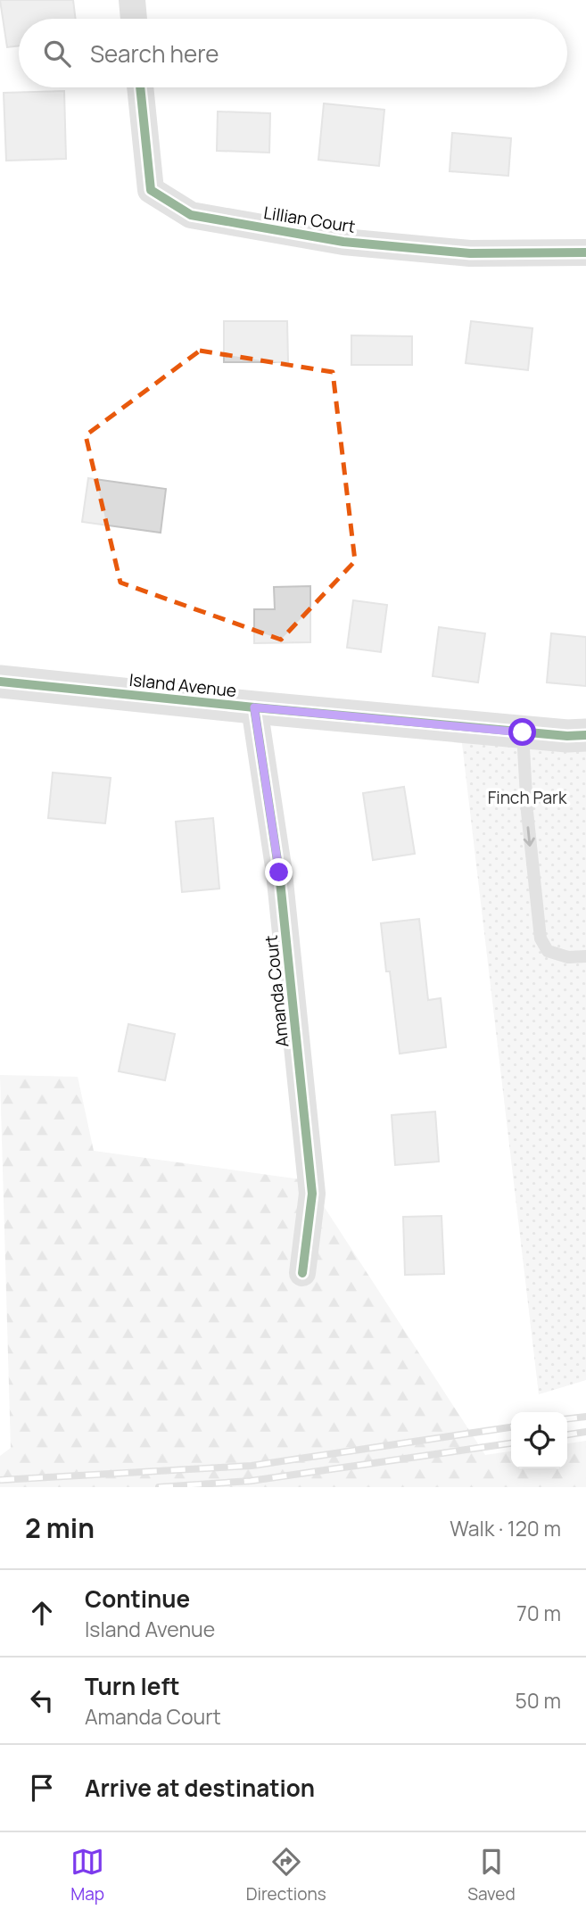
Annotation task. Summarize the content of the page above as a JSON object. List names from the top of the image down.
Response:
{
  "streets": {
    "street": ["Lillian Court", "Island Avenue", "Amanda Court"]
  },
  "crossings": [
    ["Island Avenue", "Amanda Court"]
  ],
  "parks": ["Finch Park"],
  "page": {
    "search": "Search here",
    "heading": ["2 min", "Walk · 120 m"],
    "list": [
      ["Continue", "Island Avenue", "70 m"],
      ["Turn left", "Amanda Court", "50 m"],
      "Arrive at destination"
    ],
    "nav": ["Map", "Directions", "Saved"]
  }
}
